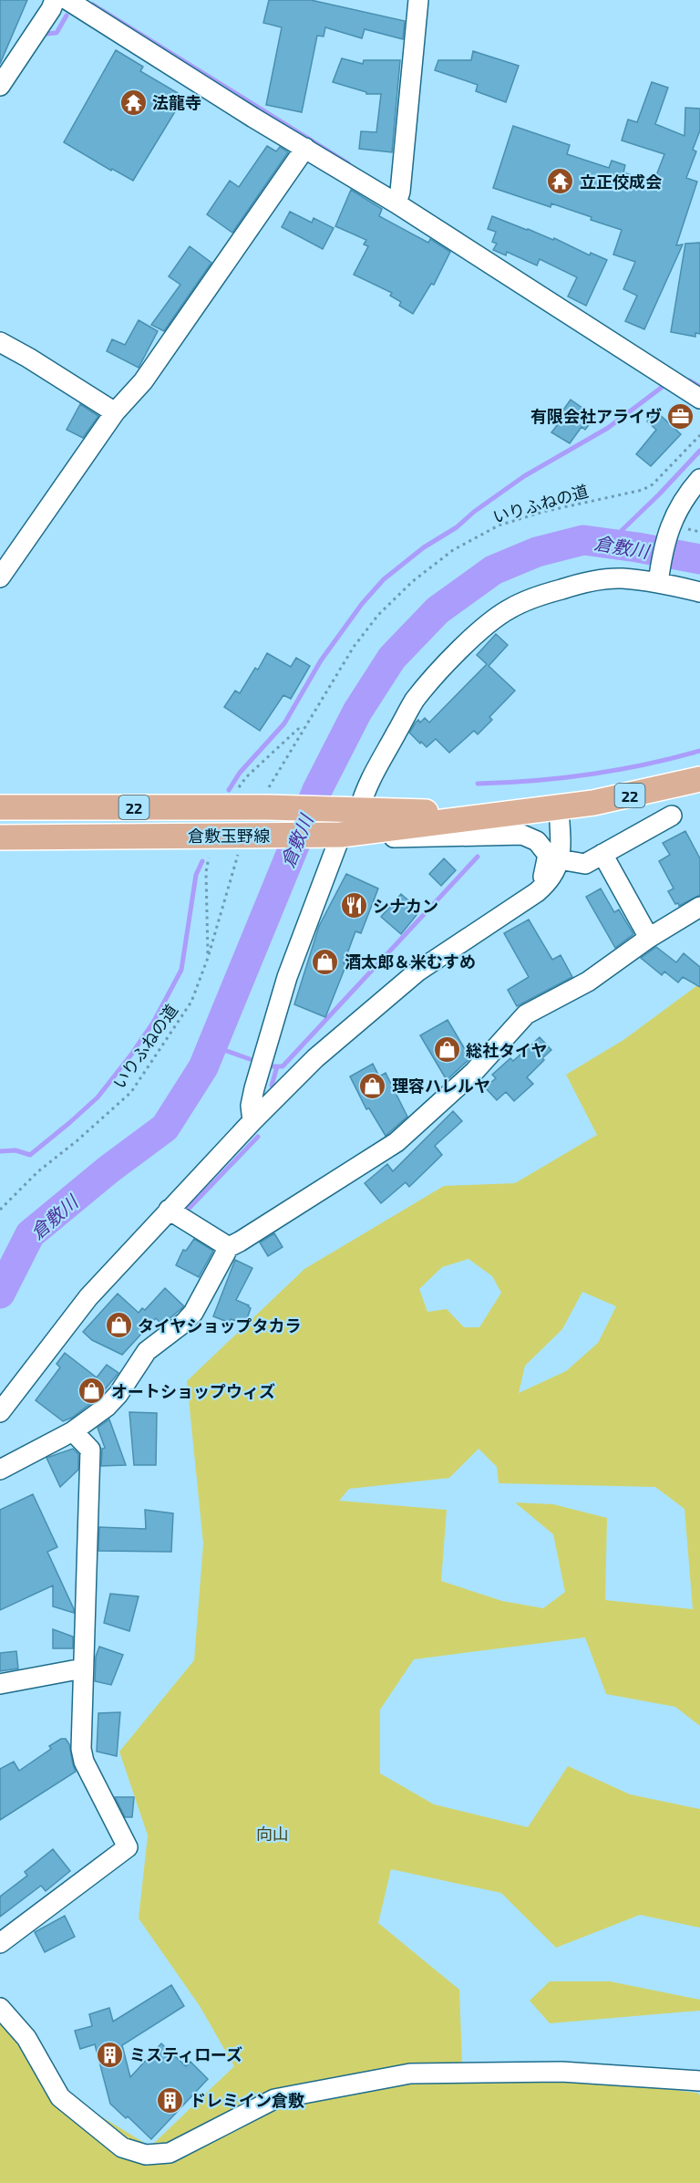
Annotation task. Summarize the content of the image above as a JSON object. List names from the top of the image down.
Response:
{
  "streets": {
    "main road": ["22", "倉敷玉野線"],
    "path": ["いりふねの道"]
  },
  "crossings": [
    ["いりふねの道", "倉敷玉野線"]
  ],
  "water": ["倉敷川"],
  "parks": ["向山"],
  "places": {
    "temple": ["法龍寺", "立正佼成会"],
    "office": ["有限会社アライヴ"],
    "restaurant": ["シナカン"],
    "shop": [
      "酒太郎＆米むすめ",
      "総社タイヤ",
      "理容ハレルヤ",
      "タイヤショップタカラ",
      "オートショップウィズ"
    ],
    "building": ["ミスティローズ", "ドレミイン倉敷"]
  }
}
